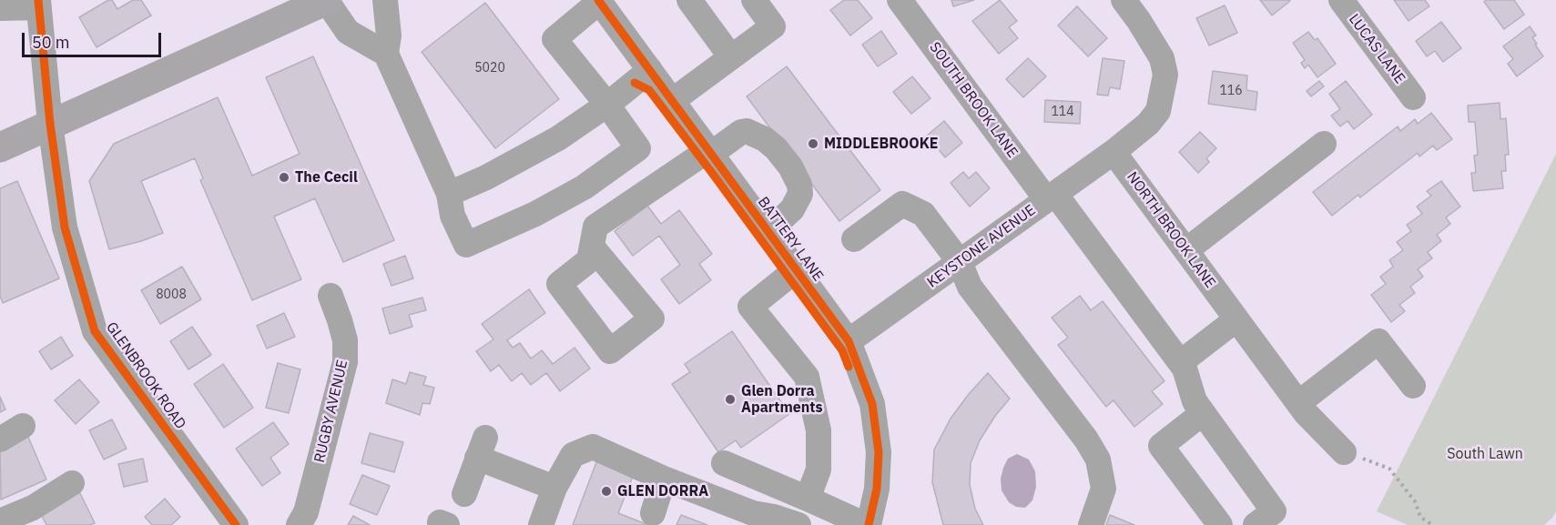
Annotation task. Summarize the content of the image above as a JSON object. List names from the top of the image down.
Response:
{
  "streets": {
    "street": [
      "LUCAS LANE",
      "SOUTH BROOK LANE",
      "NORTH BROOK LANE",
      "BATTERY LANE",
      "KEYSTONE AVENUE",
      "GLENBROOK ROAD",
      "RUGBY AVENUE"
    ]
  },
  "crossings": [
    ["SOUTH BROOK LANE", "KEYSTONE AVENUE"],
    ["NORTH BROOK LANE", "KEYSTONE AVENUE"],
    ["BATTERY LANE", "KEYSTONE AVENUE"]
  ],
  "parks": ["South Lawn"],
  "places": [
    "MIDDLEBROOKE",
    "The Cecil",
    "Glen Dorra Apartments",
    "GLEN DORRA"
  ],
  "house_numbers": [
    "5020",
    "116",
    "114",
    "8008"
  ],
  "scale_bar": "50 m"
}
